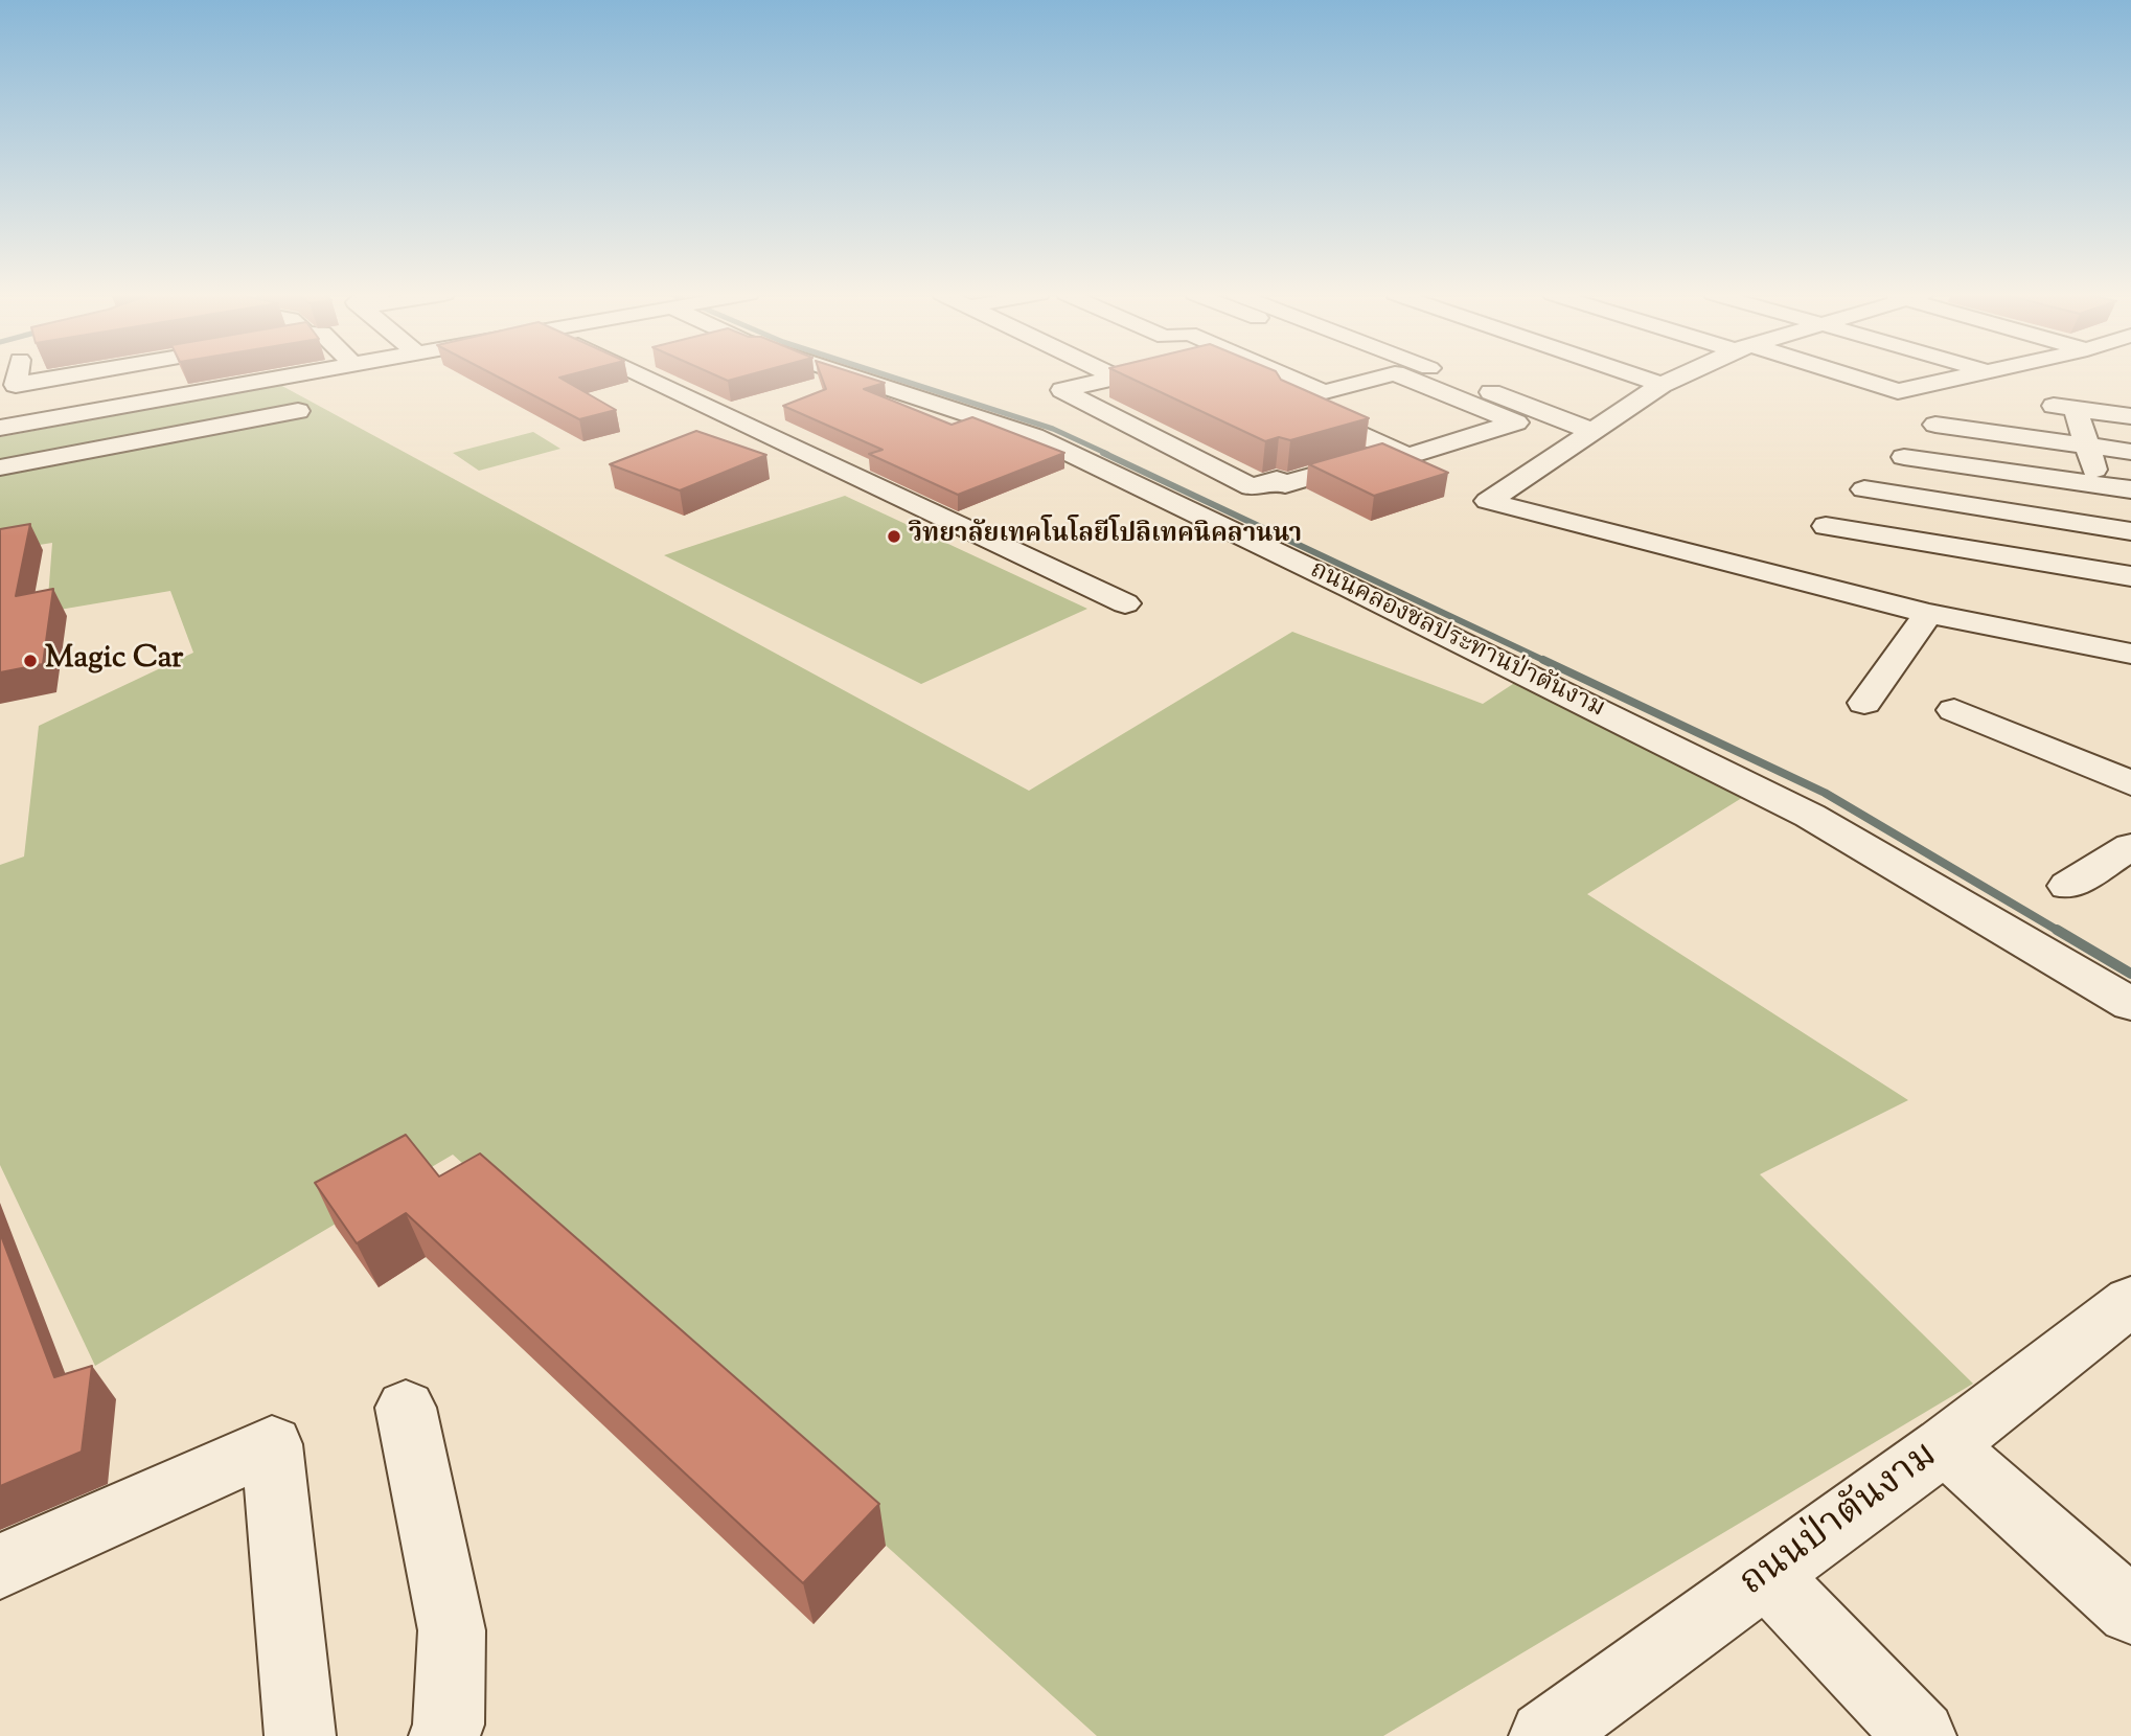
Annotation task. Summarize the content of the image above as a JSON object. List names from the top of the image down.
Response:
{
  "streets": {
    "street": ["ถนนคลองชลประทานป่าตันงาม", "ถนนป่าตันงาม"]
  },
  "places": ["วิทยาลัยเทคโนโลยีโปลิเทคนิคลานนา", "Magic Car"]
}
